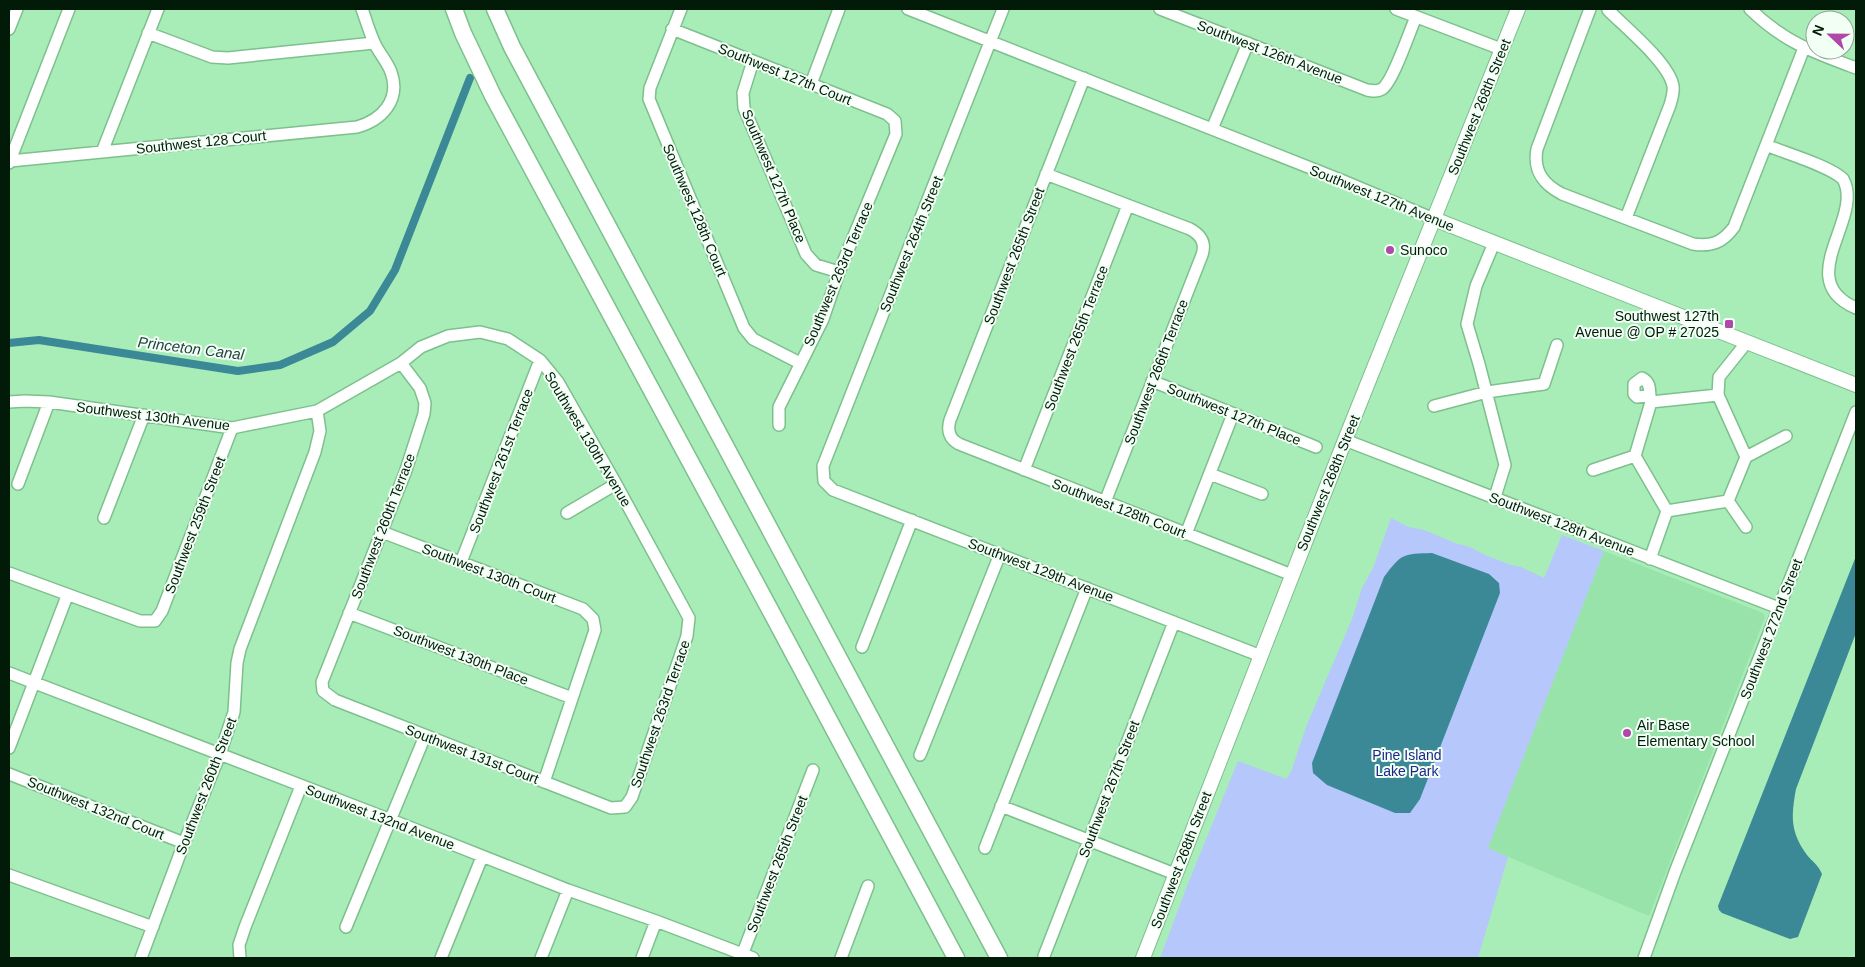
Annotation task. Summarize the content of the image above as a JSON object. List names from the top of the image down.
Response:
{
  "streets": {
    "main road": ["Southwest 268th Street", "Southwest 127th Avenue"],
    "street": [
      "Southwest 126th Avenue",
      "Southwest 127th Court",
      "Southwest 128 Court",
      "Southwest 127th Place",
      "Southwest 128th Court",
      "Southwest 264th Street",
      "Southwest 265th Street",
      "Southwest 263rd Terrace",
      "Southwest 265th Terrace",
      "Southwest 266th Terrace",
      "Southwest 130th Avenue",
      "Southwest 261st Terrace",
      "Southwest 128th Avenue",
      "Southwest 259th Street",
      "Southwest 260th Terrace",
      "Southwest 129th Avenue",
      "Southwest 130th Court",
      "Southwest 272nd Street",
      "Southwest 130th Place",
      "Southwest 131st Court",
      "Southwest 260th Street",
      "Southwest 267th Street",
      "Southwest 132nd Court",
      "Southwest 132nd Avenue"
    ]
  },
  "crossings": [
    ["Southwest 127th Court", "Southwest 127th Place"],
    ["Southwest 127th Court", "Southwest 128th Court"],
    ["Southwest 127th Court", "Southwest 263rd Terrace"],
    ["Southwest 268th Street", "Southwest 127th Avenue"],
    ["Southwest 268th Street", "Southwest 128th Court"],
    ["Southwest 268th Street", "Southwest 128th Avenue"],
    ["Southwest 268th Street", "Southwest 129th Avenue"],
    ["Southwest 127th Place", "Southwest 263rd Terrace"],
    ["Southwest 127th Place", "Southwest 266th Terrace"],
    ["Southwest 127th Avenue", "Southwest 264th Street"],
    ["Southwest 127th Avenue", "Southwest 265th Street"],
    ["Southwest 128th Court", "Southwest 265th Street"],
    ["Southwest 128th Court", "Southwest 263rd Terrace"],
    ["Southwest 128th Court", "Southwest 265th Terrace"],
    ["Southwest 128th Court", "Southwest 266th Terrace"],
    ["Southwest 264th Street", "Southwest 129th Avenue"],
    ["Southwest 265th Street", "Southwest 132nd Avenue"],
    ["Southwest 263rd Terrace", "Southwest 130th Avenue"],
    ["Southwest 263rd Terrace", "Southwest 131st Court"],
    ["Southwest 265th Terrace", "Southwest 266th Terrace"],
    ["Southwest 130th Avenue", "Southwest 261st Terrace"],
    ["Southwest 130th Avenue", "Southwest 259th Street"],
    ["Southwest 130th Avenue", "Southwest 260th Terrace"],
    ["Southwest 130th Avenue", "Southwest 260th Street"],
    ["Southwest 261st Terrace", "Southwest 130th Court"],
    ["Southwest 128th Avenue", "Southwest 272nd Street"],
    ["Southwest 260th Terrace", "Southwest 130th Court"],
    ["Southwest 260th Terrace", "Southwest 130th Place"],
    ["Southwest 260th Terrace", "Southwest 131st Court"],
    ["Southwest 129th Avenue", "Southwest 267th Street"],
    ["Southwest 130th Court", "Southwest 130th Place"],
    ["Southwest 260th Street", "Southwest 132nd Court"],
    ["Southwest 260th Street", "Southwest 132nd Avenue"]
  ],
  "water": ["Princeton Canal"],
  "parks": ["Pine Island Lake Park"],
  "places": {
    "other": ["Sunoco", "Air Base Elementary School"],
    "transit": ["Southwest 127th Avenue @ OP # 27025"]
  },
  "north": "left"
}
